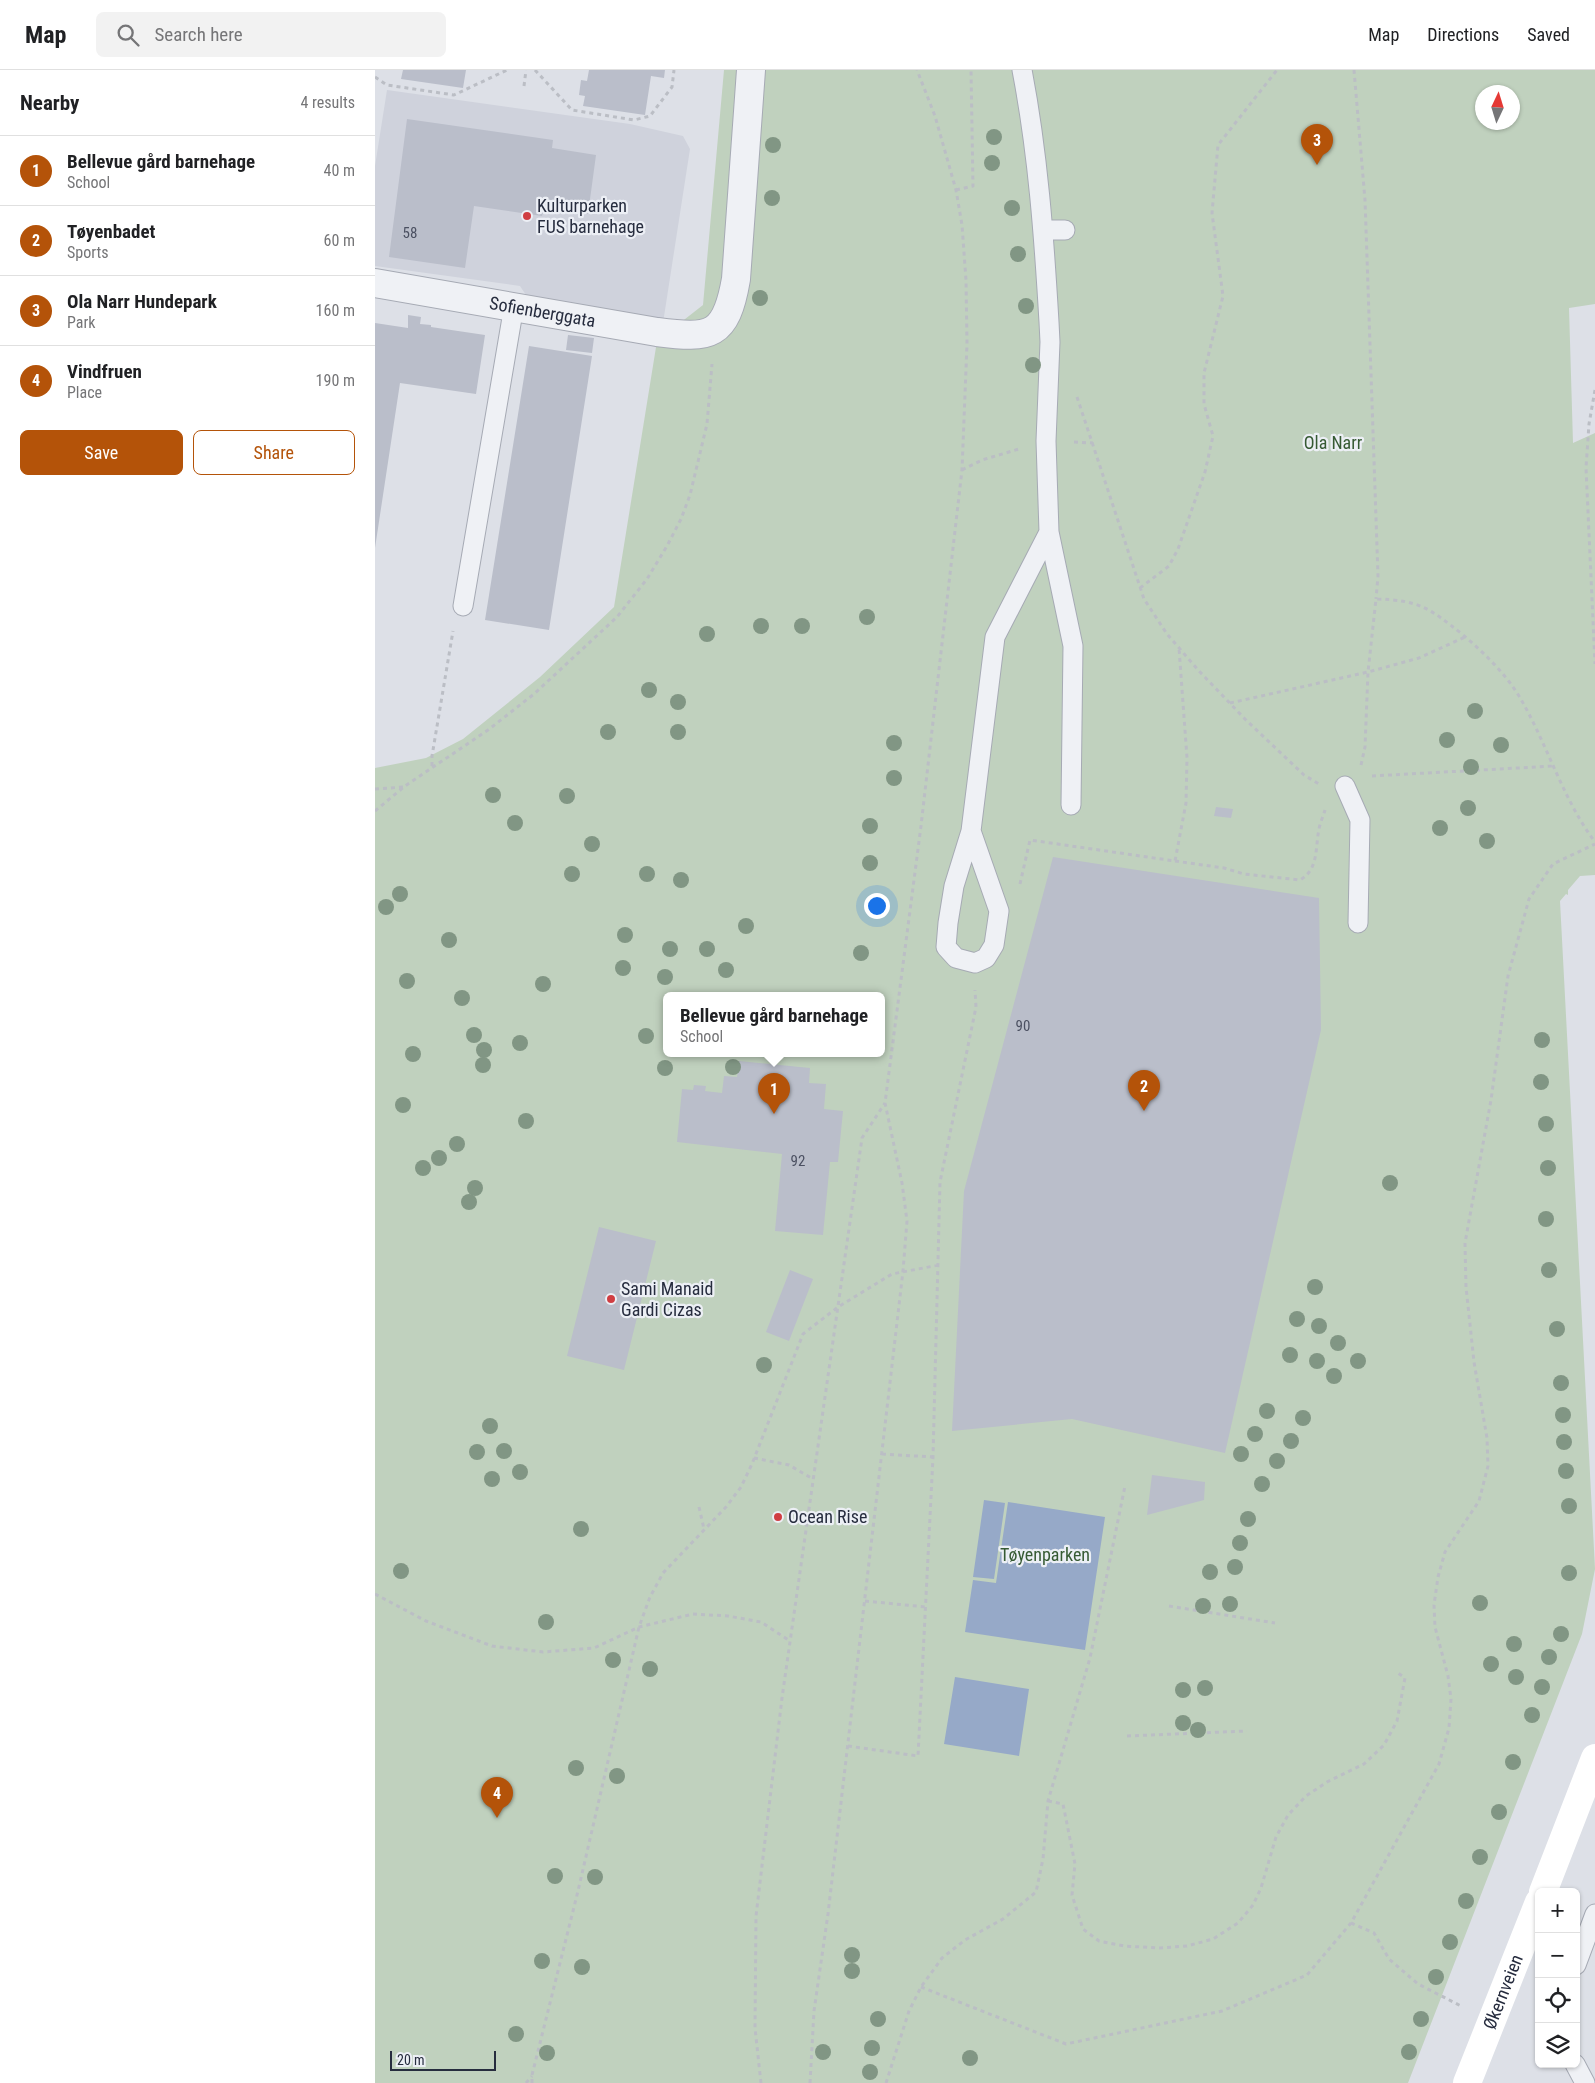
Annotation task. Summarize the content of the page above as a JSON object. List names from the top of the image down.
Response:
{
  "streets": {
    "main road": ["Økernveien"],
    "street": ["Sofienberggata"]
  },
  "parks": ["Ola Narr", "Tøyenparken"],
  "places": ["Kulturparken FUS barnehage", "Sami Manaid Gardi Cizas", "Ocean Rise"],
  "house_numbers": ["58", "90", "92"],
  "scale_bar": "20 m",
  "north": "top",
  "page": {
    "header": "Map",
    "search": "Search here",
    "nav": ["Map", "Directions", "Saved"],
    "heading": ["Nearby", "4 results"],
    "pins": [
      "3",
      "2",
      "1",
      "4"
    ],
    "list": [
      {
        "mark": "1",
        "name": "Bellevue gård barnehage",
        "note": "School",
        "value": "40 m"
      },
      {
        "mark": "2",
        "name": "Tøyenbadet",
        "note": "Sports",
        "value": "60 m"
      },
      {
        "mark": "3",
        "name": "Ola Narr Hundepark",
        "note": "Park",
        "value": "160 m"
      },
      {
        "mark": "4",
        "name": "Vindfruen",
        "note": "Place",
        "value": "190 m"
      }
    ],
    "buttons": ["Save", "Share"],
    "popup": ["Bellevue gård barnehage", "School"],
    "map_buttons": ["+", "−"],
    "scale": "20 m"
  }
}
